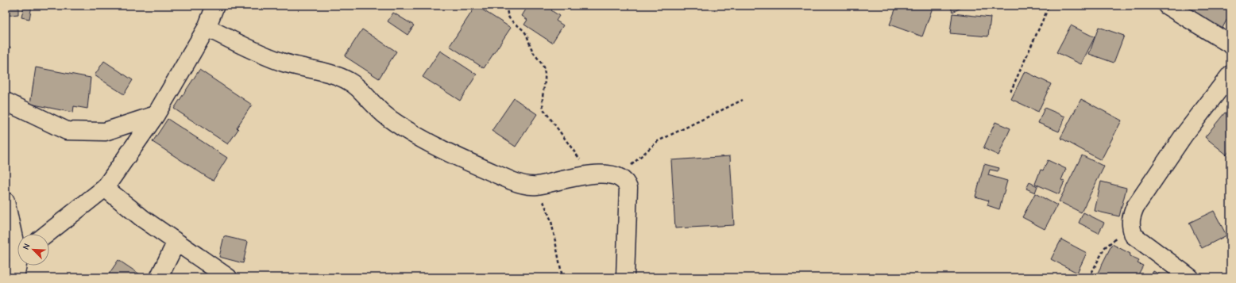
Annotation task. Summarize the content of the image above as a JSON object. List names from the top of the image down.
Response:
{
  "north": "top left"
}
